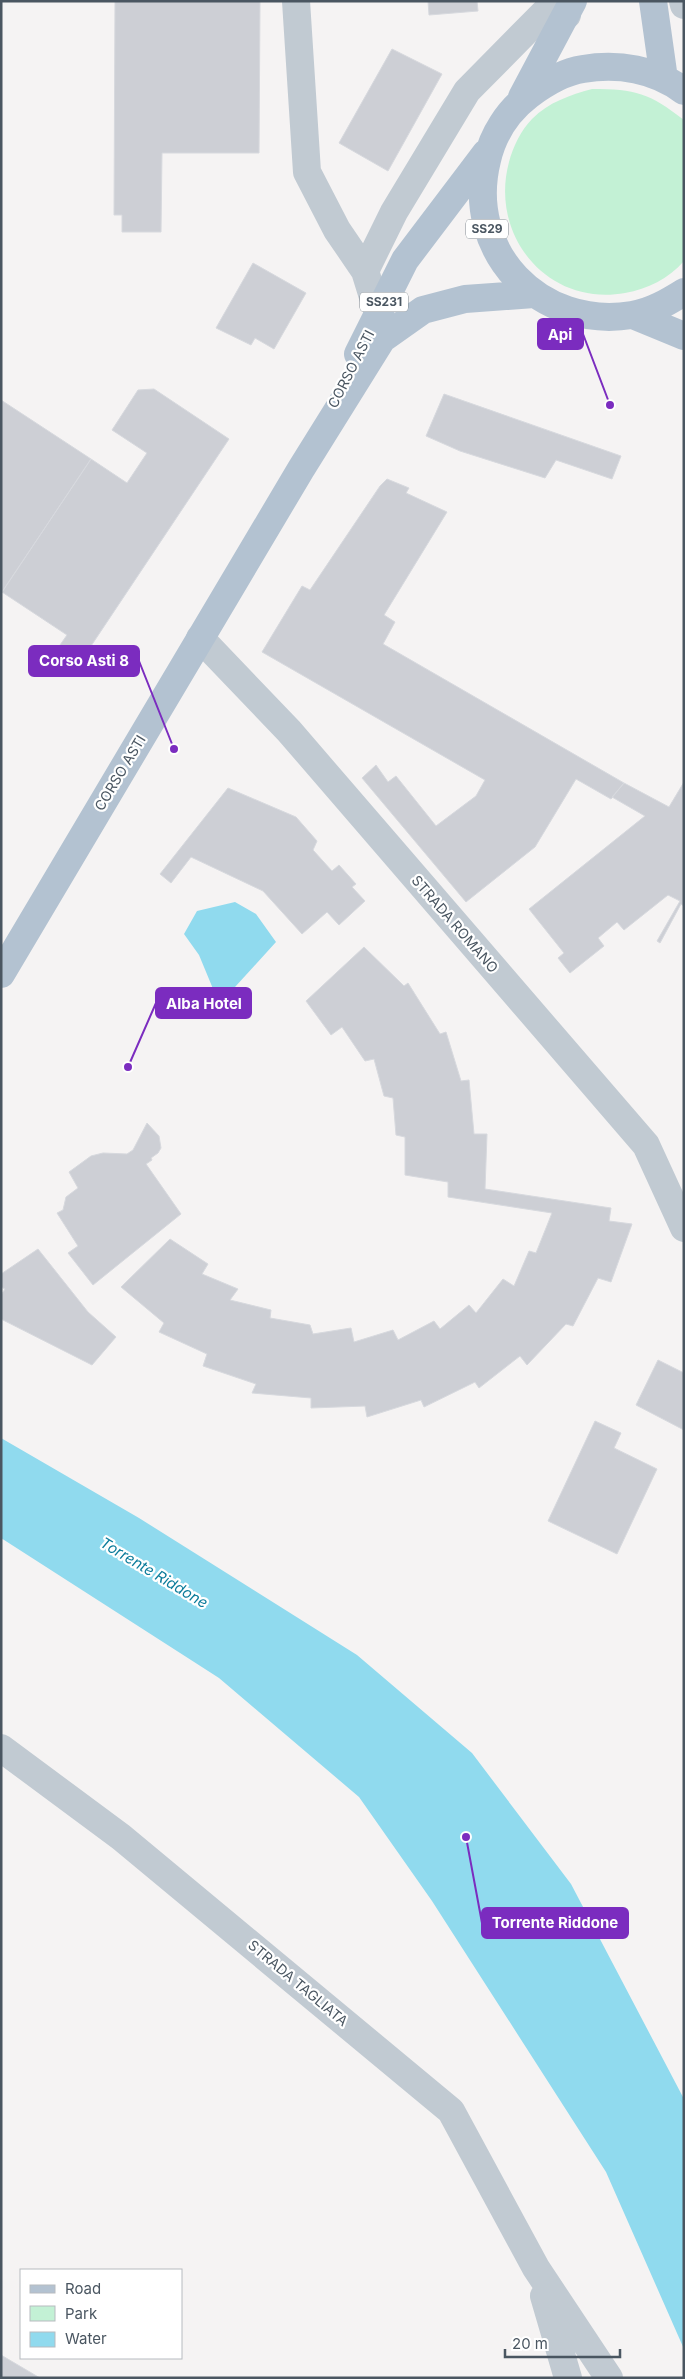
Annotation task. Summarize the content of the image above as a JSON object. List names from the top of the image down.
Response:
{
  "streets": {
    "main road": ["SS29", "SS231", "CORSO ASTI"],
    "street": ["STRADA ROMANO", "STRADA TAGLIATA"]
  },
  "crossings": [
    ["SS29", "CORSO ASTI"],
    ["CORSO ASTI", "STRADA ROMANO"]
  ],
  "water": ["Torrente Riddone"],
  "places": [
    "Api",
    "Corso Asti 8",
    "Alba Hotel",
    "Torrente Riddone"
  ],
  "legend": ["Road", "Park", "Water"],
  "scale_bar": "20 m"
}
